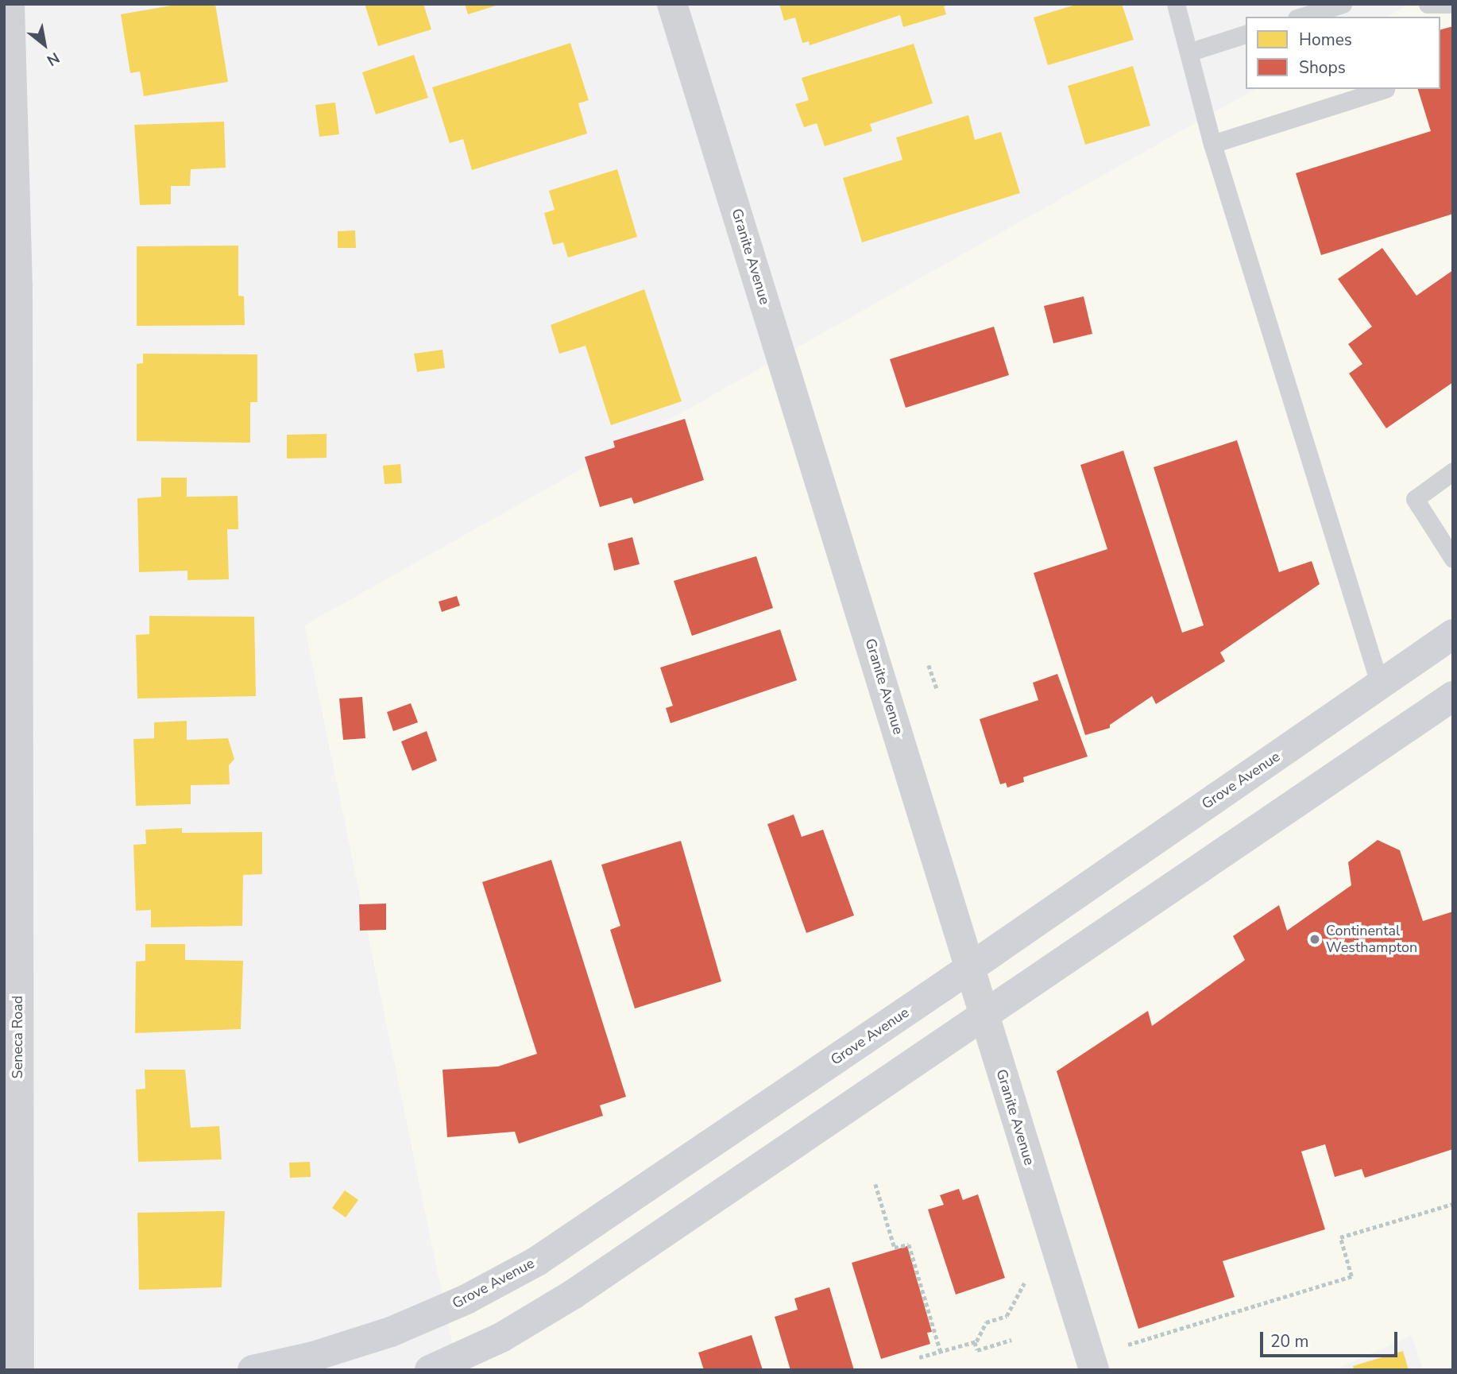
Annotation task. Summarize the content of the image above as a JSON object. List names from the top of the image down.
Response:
{
  "streets": {
    "street": ["Granite Avenue", "Grove Avenue", "Seneca Road"]
  },
  "crossings": [
    ["Granite Avenue", "Grove Avenue"]
  ],
  "places": ["Continental Westhampton"],
  "legend": ["Homes", "Shops"],
  "scale_bar": "20 m",
  "north": "bottom right"
}
